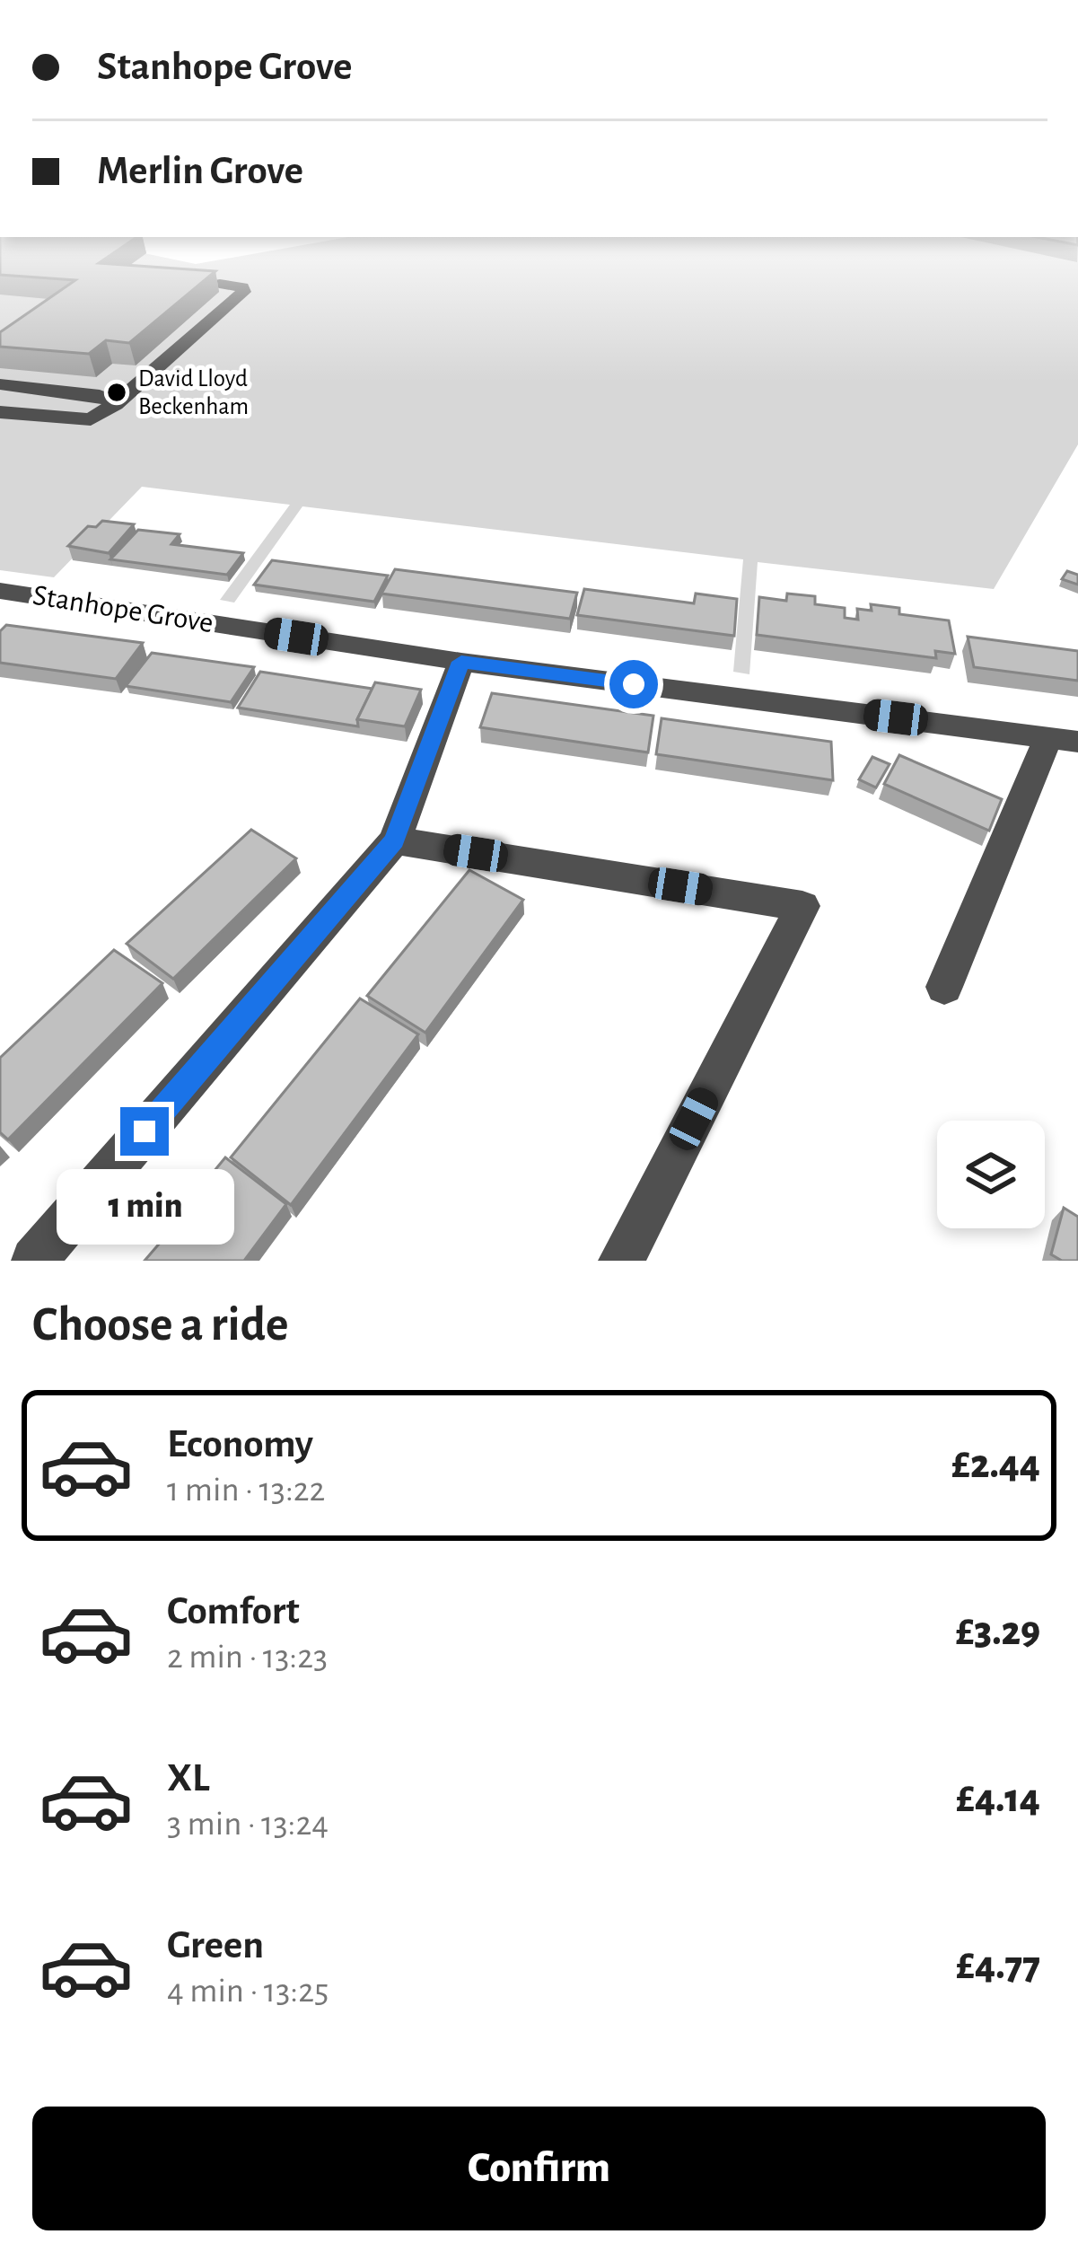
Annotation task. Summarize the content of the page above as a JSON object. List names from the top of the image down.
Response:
{
  "streets": {
    "street": ["Stanhope Grove"]
  },
  "places": ["David Lloyd Beckenham"],
  "page": {
    "banner": ["Stanhope Grove", "Merlin Grove"],
    "bubble": "1 min",
    "heading": "Choose a ride",
    "list": [
      {
        "name": "Economy",
        "note": "1 min · 13:22",
        "value": "£2.44"
      },
      {
        "name": "Comfort",
        "note": "2 min · 13:23",
        "value": "£3.29"
      },
      {
        "name": "XL",
        "note": "3 min · 13:24",
        "value": "£4.14"
      },
      {
        "name": "Green",
        "note": "4 min · 13:25",
        "value": "£4.77"
      }
    ],
    "buttons": "Confirm"
  }
}
